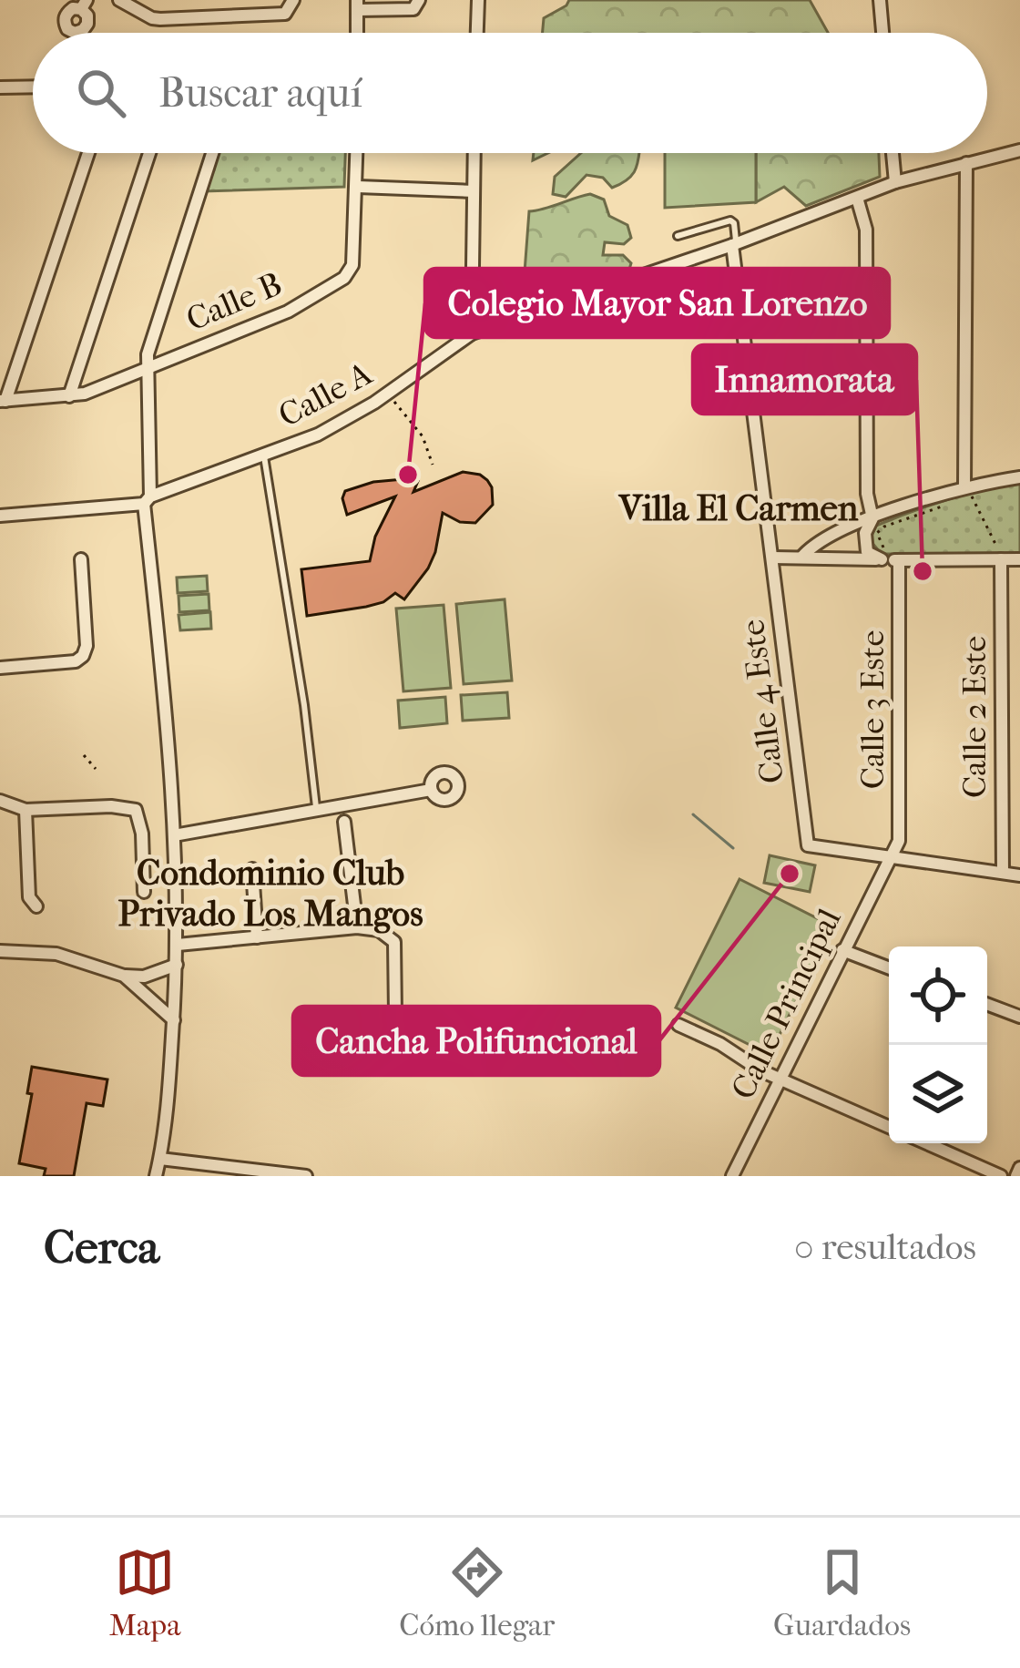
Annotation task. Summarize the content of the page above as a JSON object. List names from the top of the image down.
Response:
{
  "streets": {
    "street": [
      "Calle B",
      "Calle A",
      "Calle 4 Este",
      "Calle 3 Este",
      "Calle 2 Este",
      "Calle Principal"
    ]
  },
  "crossings": [
    ["Calle A", "Calle 4 Este"],
    ["Calle 4 Este", "Calle 3 Este"],
    ["Calle 4 Este", "Calle Principal"],
    ["Calle 3 Este", "Calle Principal"]
  ],
  "districts": ["Villa El Carmen", "Condominio Club Privado Los Mangos"],
  "places": ["Colegio Mayor San Lorenzo", "Innamorata", "Cancha Polifuncional"],
  "page": {
    "search": "Buscar aquí",
    "heading": ["Cerca", "0 resultados"],
    "nav": ["Mapa", "Cómo llegar", "Guardados"]
  }
}
